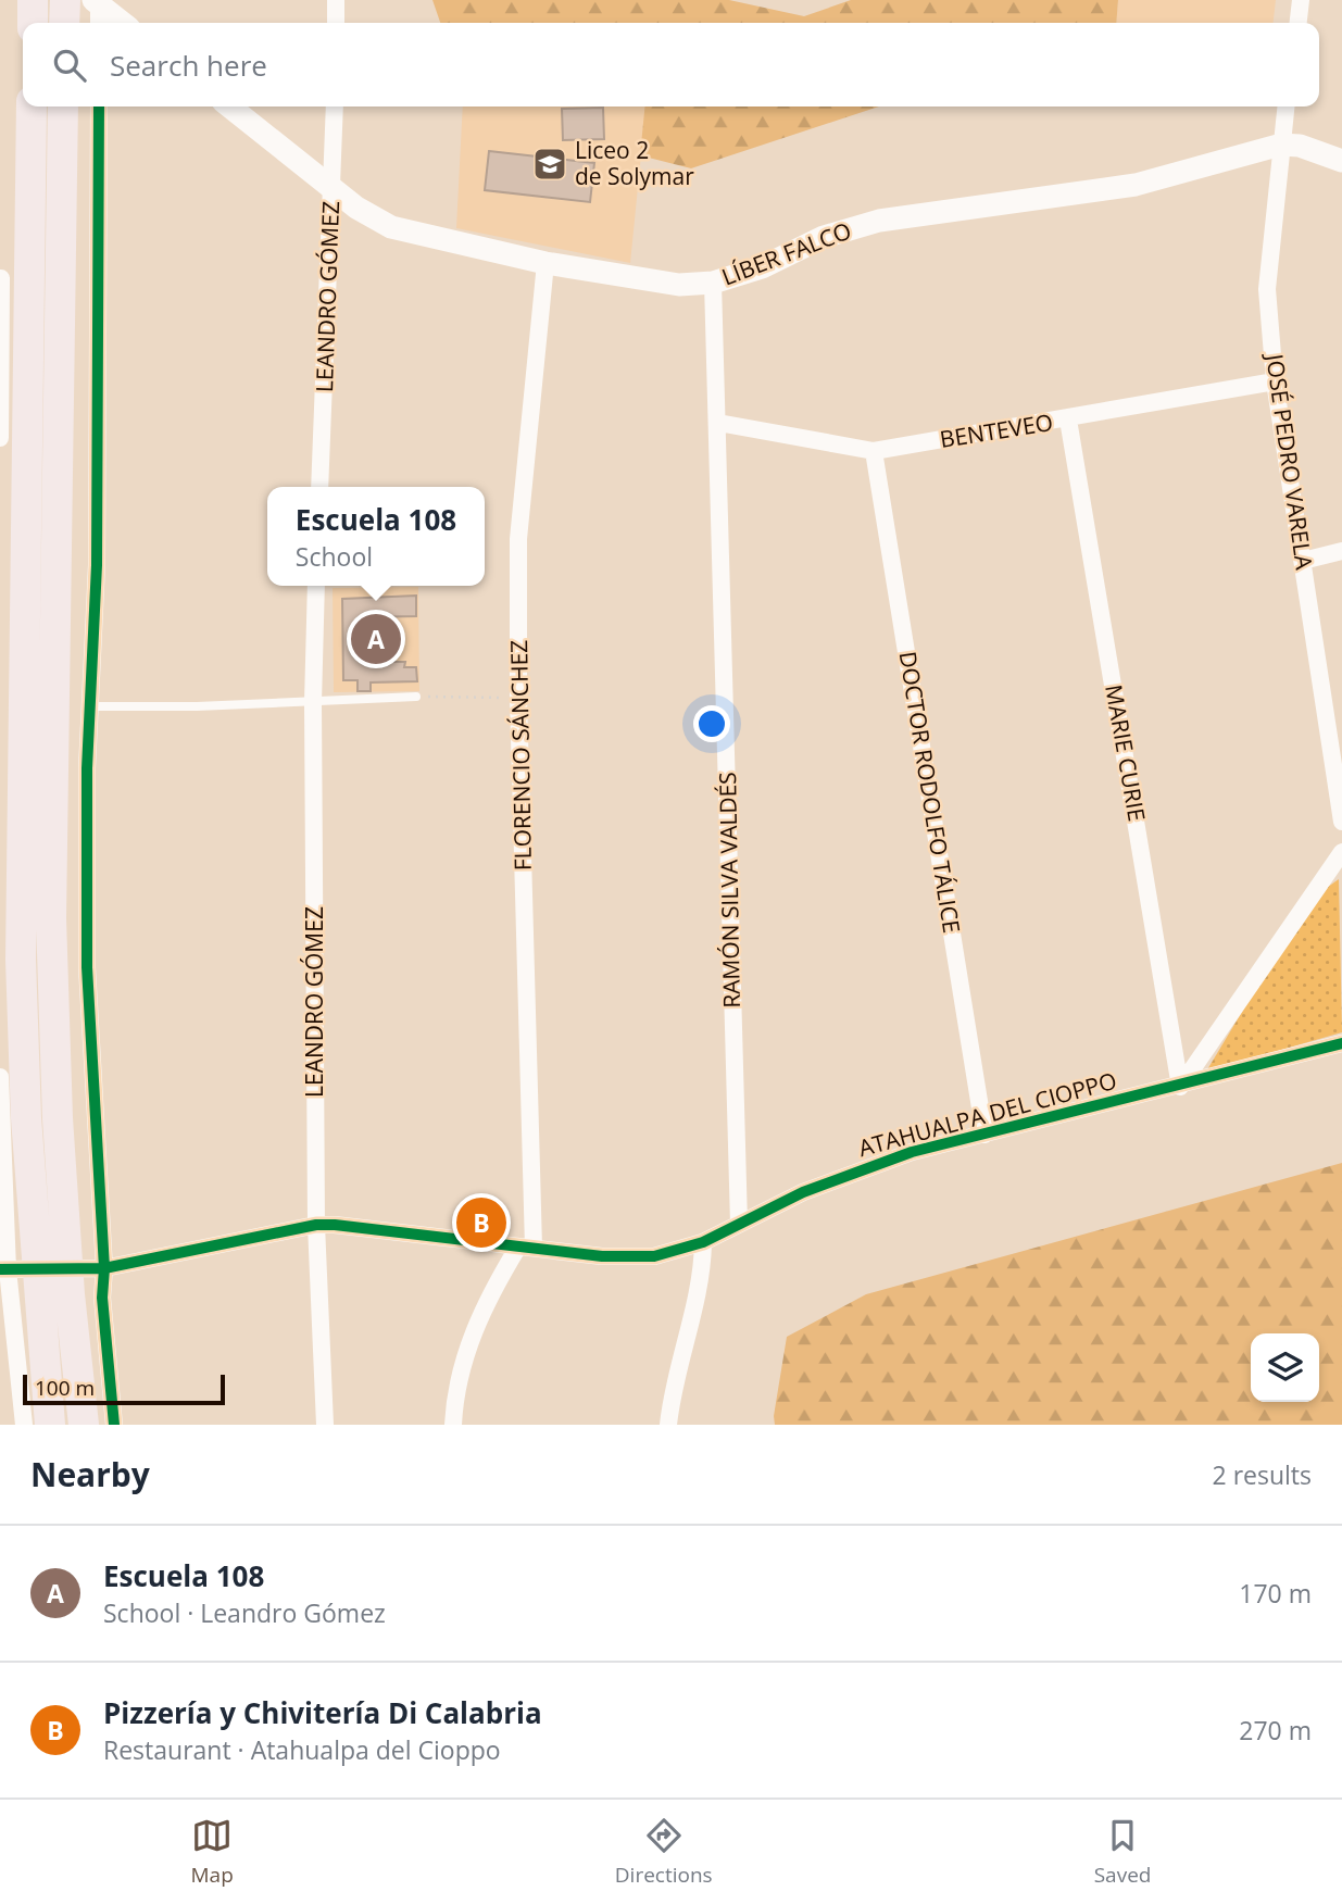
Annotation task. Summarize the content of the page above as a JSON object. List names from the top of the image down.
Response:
{
  "streets": {
    "street": [
      "LÍBER FALCO",
      "LEANDRO GÓMEZ",
      "BENTEVEO",
      "JOSÉ PEDRO VARELA",
      "MARIE CURIE",
      "FLORENCIO SÁNCHEZ",
      "DOCTOR RODOLFO TÁLICE",
      "RAMÓN SILVA VALDÉS",
      "ATAHUALPA DEL CIOPPO"
    ]
  },
  "crossings": [
    ["LÍBER FALCO", "LEANDRO GÓMEZ"],
    ["LÍBER FALCO", "JOSÉ PEDRO VARELA"],
    ["LÍBER FALCO", "FLORENCIO SÁNCHEZ"],
    ["LÍBER FALCO", "RAMÓN SILVA VALDÉS"],
    ["LEANDRO GÓMEZ", "ATAHUALPA DEL CIOPPO"],
    ["BENTEVEO", "JOSÉ PEDRO VARELA"],
    ["BENTEVEO", "MARIE CURIE"],
    ["BENTEVEO", "DOCTOR RODOLFO TÁLICE"],
    ["BENTEVEO", "RAMÓN SILVA VALDÉS"],
    ["MARIE CURIE", "ATAHUALPA DEL CIOPPO"],
    ["FLORENCIO SÁNCHEZ", "ATAHUALPA DEL CIOPPO"],
    ["DOCTOR RODOLFO TÁLICE", "ATAHUALPA DEL CIOPPO"],
    ["RAMÓN SILVA VALDÉS", "ATAHUALPA DEL CIOPPO"]
  ],
  "places": {
    "school or university": ["Liceo 2 de Solymar"]
  },
  "scale_bar": "100 m",
  "page": {
    "search": "Search here",
    "popup": ["Escuela 108", "School"],
    "pins": ["A", "B"],
    "scale": "100 m",
    "heading": ["Nearby", "2 results"],
    "list": [
      {
        "mark": "A",
        "name": "Escuela 108",
        "note": "School · Leandro Gómez",
        "value": "170 m"
      },
      {
        "mark": "B",
        "name": "Pizzería y Chivitería Di Calabria",
        "note": "Restaurant · Atahualpa del Cioppo",
        "value": "270 m"
      }
    ],
    "nav": ["Map", "Directions", "Saved"]
  }
}
